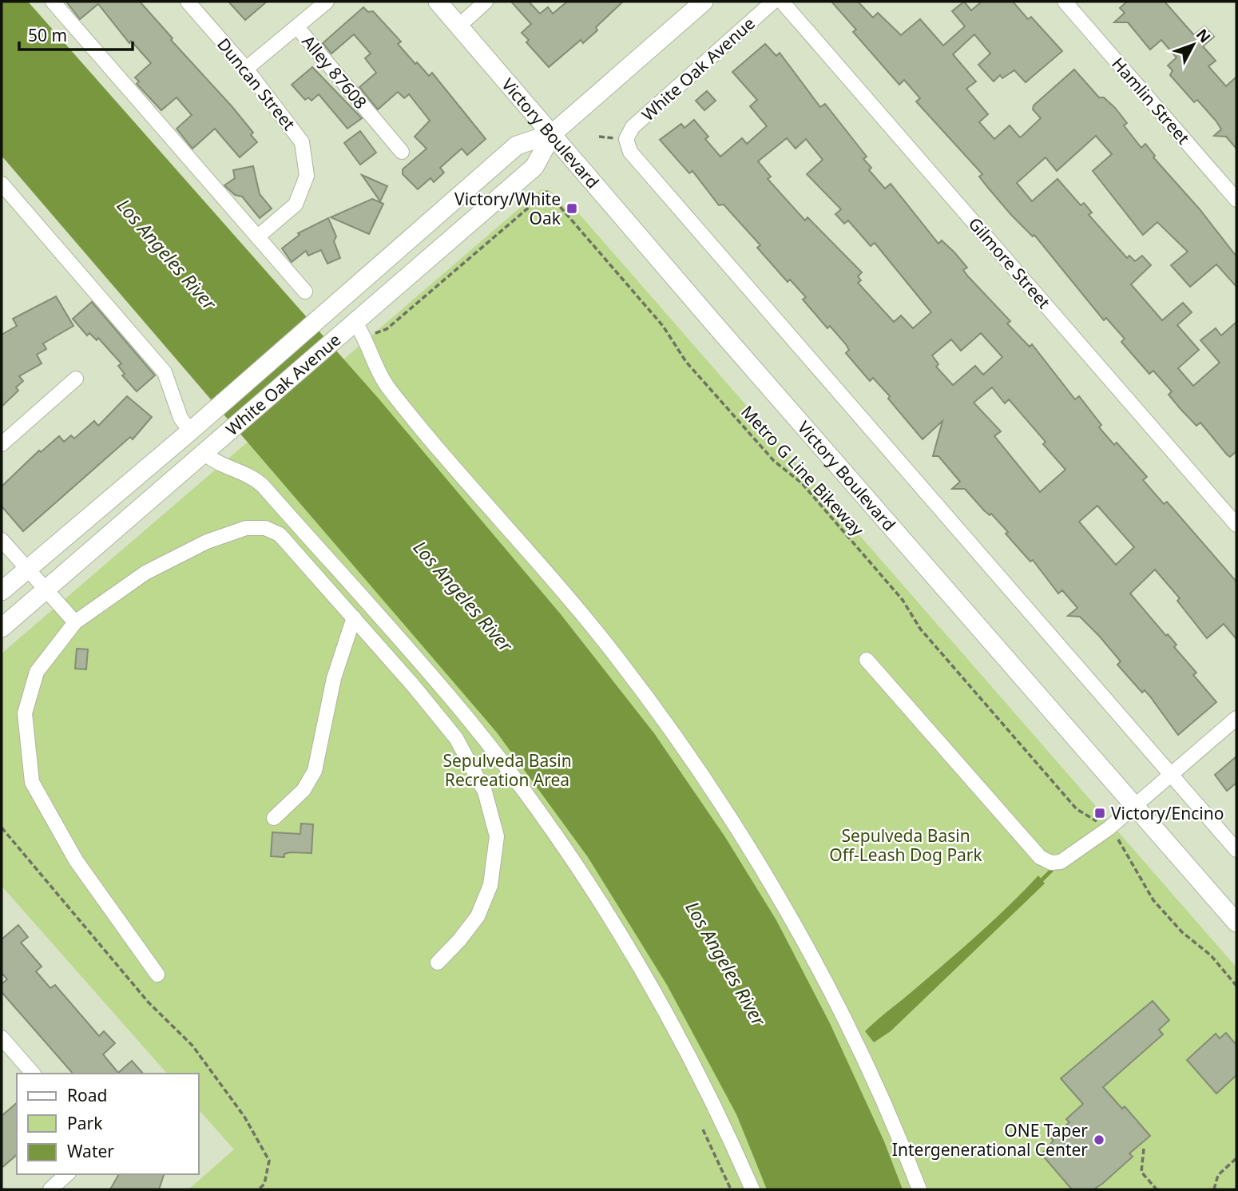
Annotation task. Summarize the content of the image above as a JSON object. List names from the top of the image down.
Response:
{
  "streets": {
    "main road": ["White Oak Avenue", "Victory Boulevard"],
    "street": [
      "Alley 87608",
      "Duncan Street",
      "Hamlin Street",
      "Gilmore Street"
    ],
    "path": ["Metro G Line Bikeway"]
  },
  "crossings": [
    ["White Oak Avenue", "Victory Boulevard"],
    ["White Oak Avenue", "Metro G Line Bikeway"]
  ],
  "water": ["Los Angeles River"],
  "parks": ["Sepulveda Basin Recreation Area", "Sepulveda Basin Off-Leash Dog Park"],
  "places": {
    "transit": ["Victory/White Oak", "Victory/Encino"],
    "other": ["ONE Taper Intergenerational Center"]
  },
  "legend": ["Road", "Park", "Water"],
  "scale_bar": "50 m",
  "north": "top right"
}
